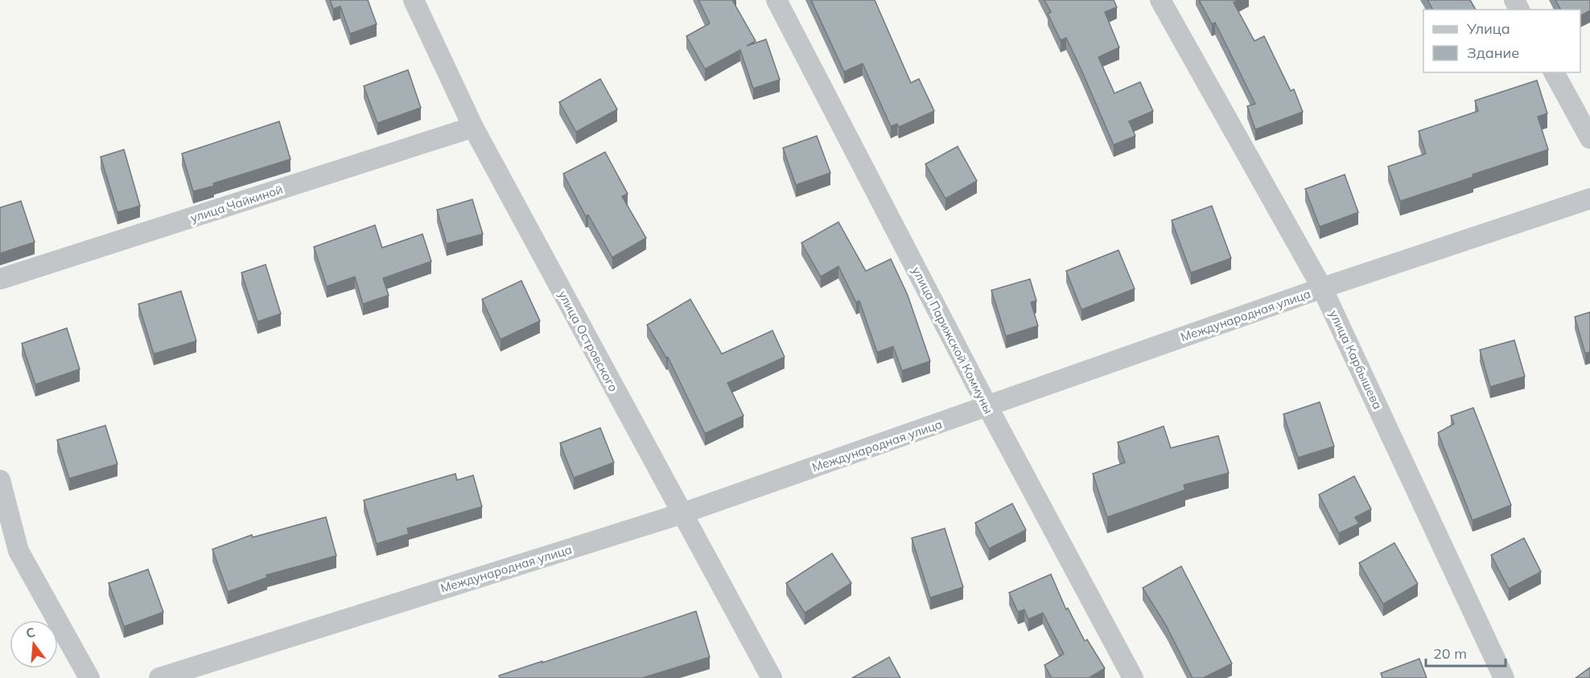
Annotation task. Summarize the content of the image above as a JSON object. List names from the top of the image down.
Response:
{
  "streets": {
    "street": [
      "улица Чайкиной",
      "Международная улица",
      "улица Парижской Коммуны",
      "улица Островского",
      "улица Карбышева"
    ]
  },
  "crossings": [
    ["улица Чайкиной", "улица Островского"],
    ["Международная улица", "улица Парижской Коммуны"],
    ["Международная улица", "улица Островского"],
    ["Международная улица", "улица Карбышева"]
  ],
  "legend": ["Улица", "Здание"],
  "scale_bar": "20 m",
  "north": "top"
}
